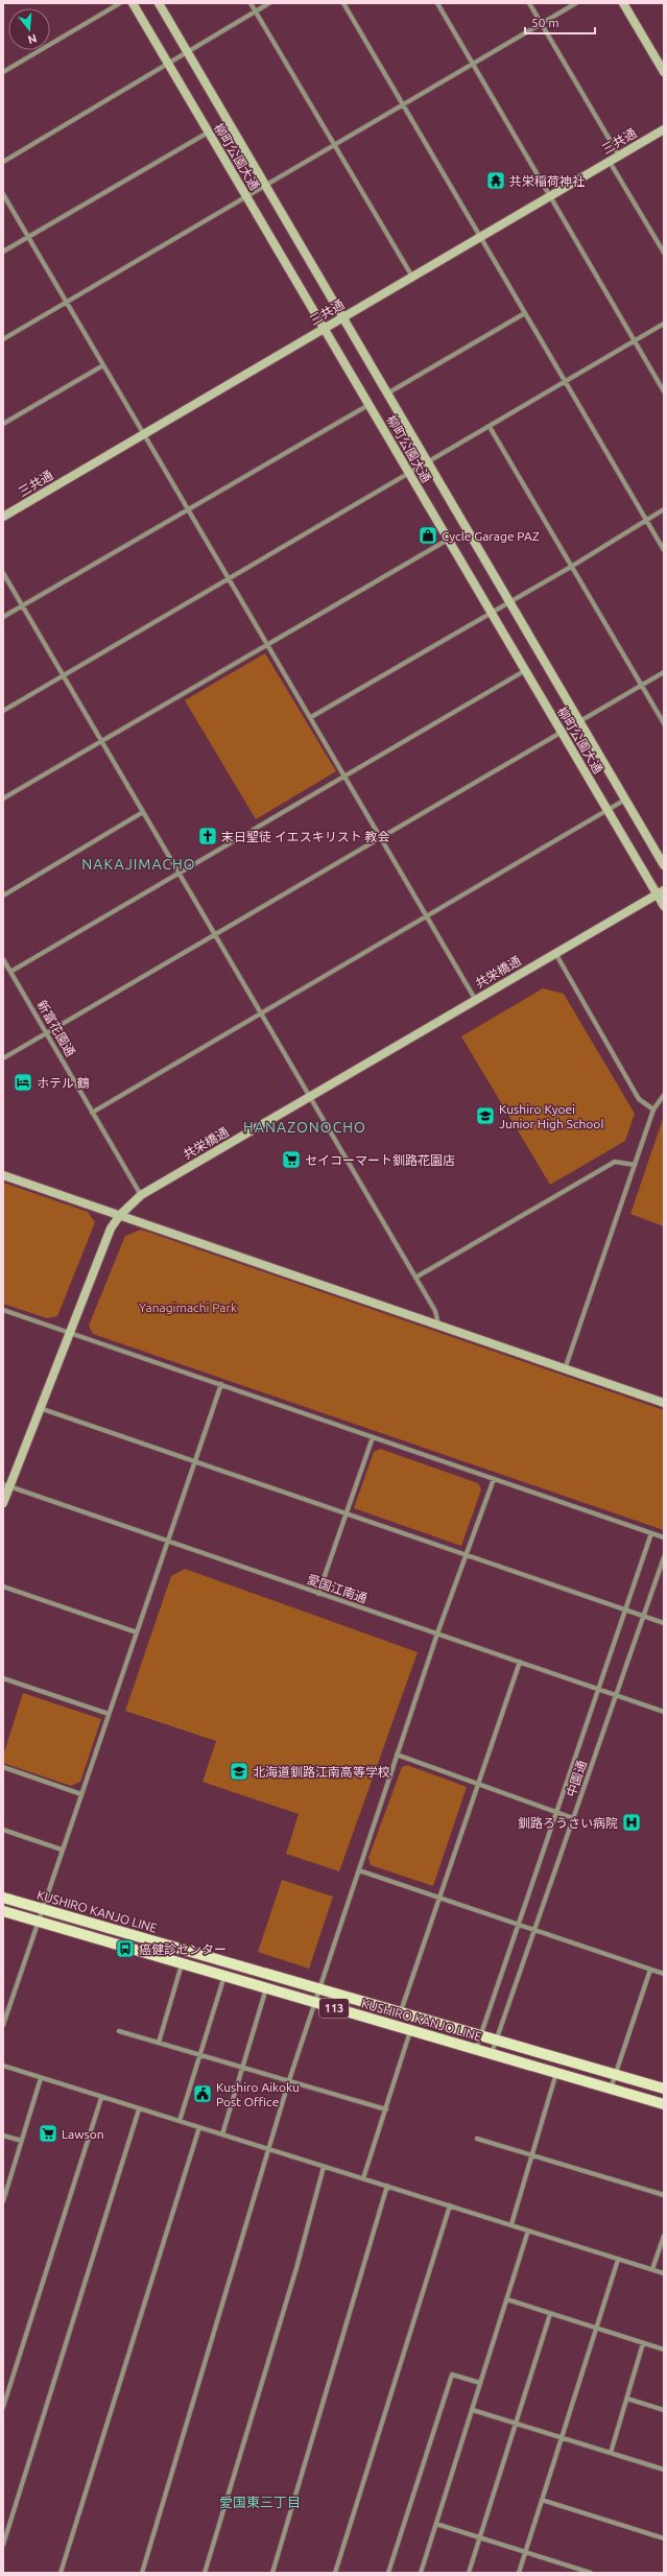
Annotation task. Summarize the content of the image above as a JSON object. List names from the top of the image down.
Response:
{
  "streets": {
    "main road": ["KUSHIRO KANJO LINE", "113"],
    "street": [
      "三共通",
      "柳町公園大通",
      "共栄橋通",
      "新富花園通",
      "愛国江南通",
      "中園通"
    ]
  },
  "crossings": [
    ["三共通", "柳町公園大通"],
    ["柳町公園大通", "共栄橋通"],
    ["共栄橋通", "新富花園通"],
    ["共栄橋通", "愛国江南通"],
    ["愛国江南通", "中園通"],
    ["中園通", "KUSHIRO KANJO LINE"]
  ],
  "districts": ["NAKAJIMACHO", "HANAZONOCHO", "愛国東三丁目"],
  "parks": ["Yanagimachi Park"],
  "places": {
    "temple": ["共栄稲荷神社"],
    "shop": ["Cycle Garage PAZ"],
    "church": ["末日聖徒 イエスキリスト 教会"],
    "hotel": ["ホテル 鶴"],
    "school or university": ["Kushiro Kyoei Junior High School", "北海道釧路江南高等学校"],
    "supermarket": ["セイコーマート釧路花園店", "Lawson"],
    "hospital": ["釧路ろうさい病院"],
    "bus stop": ["癌健診センター"],
    "public building": ["Kushiro Aikoku Post Office"]
  },
  "scale_bar": "50 m",
  "north": "bottom"
}
